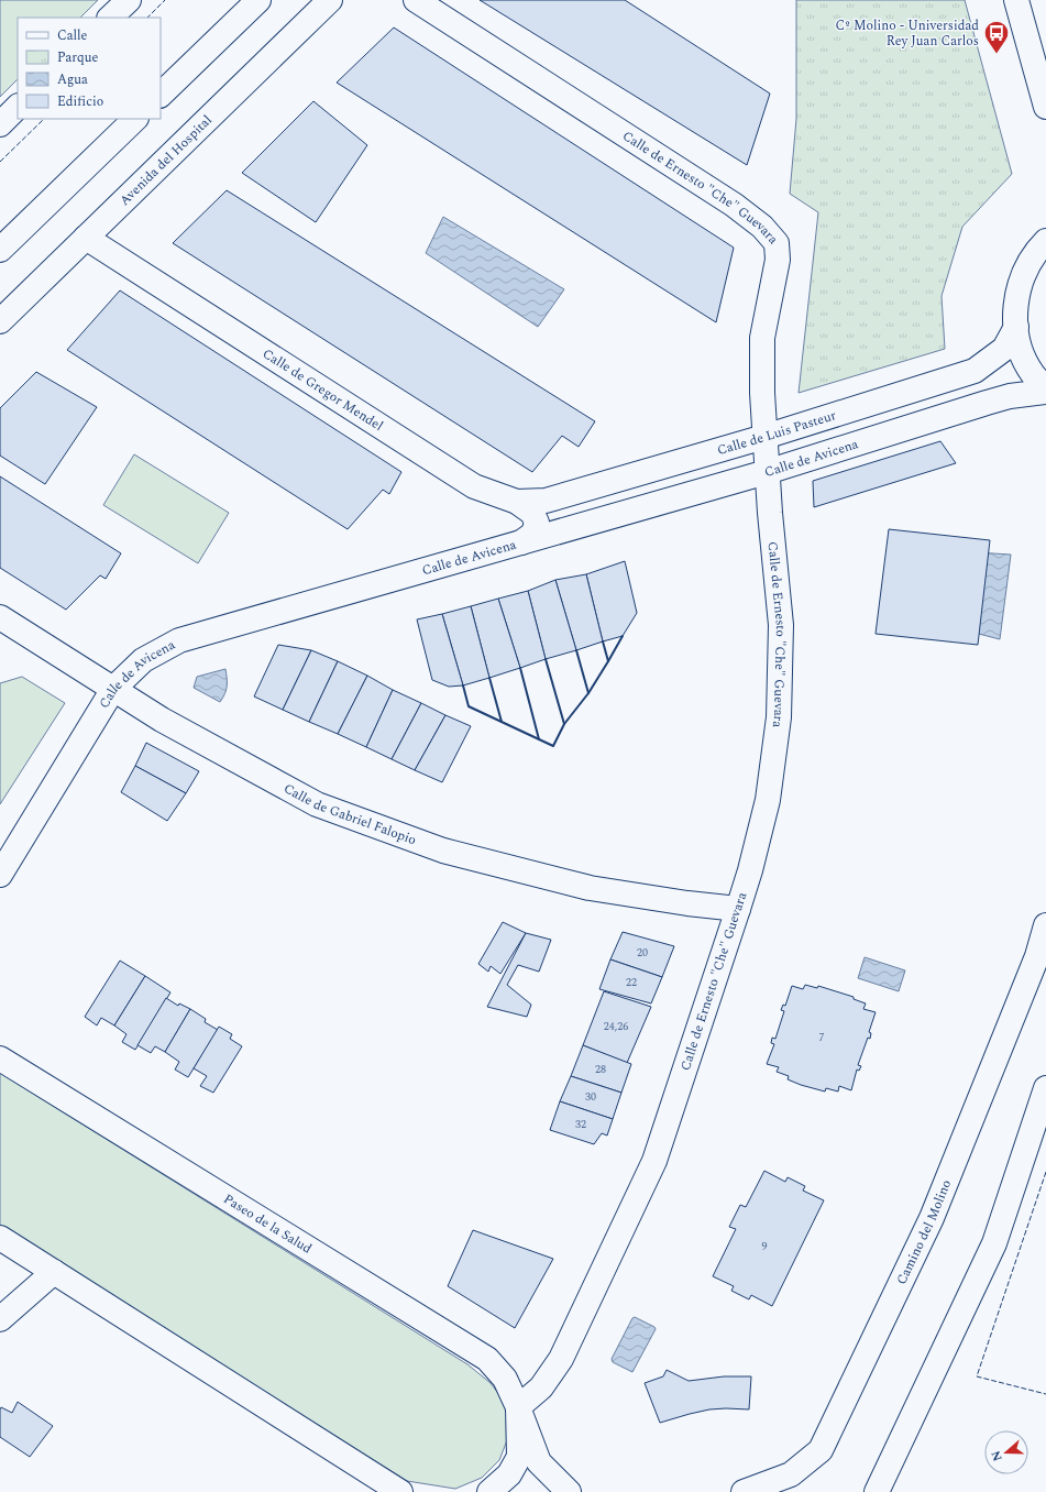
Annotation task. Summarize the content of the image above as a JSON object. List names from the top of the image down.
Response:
{
  "streets": {
    "street": [
      "Avenida del Hospital",
      "Calle de Ernesto \"Che\" Guevara",
      "Calle de Gregor Mendel",
      "Calle de Luis Pasteur",
      "Calle de Avicena",
      "Calle de Gabriel Falopio",
      "Paseo de la Salud",
      "Camino del Molino"
    ]
  },
  "crossings": [
    ["Avenida del Hospital", "Calle de Gregor Mendel"],
    ["Calle de Ernesto \"Che\" Guevara", "Calle de Luis Pasteur"],
    ["Calle de Ernesto \"Che\" Guevara", "Calle de Avicena"],
    ["Calle de Ernesto \"Che\" Guevara", "Calle de Gabriel Falopio"],
    ["Calle de Ernesto \"Che\" Guevara", "Paseo de la Salud"],
    ["Calle de Gregor Mendel", "Calle de Luis Pasteur"],
    ["Calle de Gregor Mendel", "Calle de Avicena"],
    ["Calle de Avicena", "Calle de Gabriel Falopio"]
  ],
  "places": {
    "bus stop": ["Cº Molino - Universidad Rey Juan Carlos"]
  },
  "house_numbers": [
    "20",
    "22",
    "24,26",
    "7",
    "28",
    "30",
    "32",
    "9"
  ],
  "legend": [
    "Calle",
    "Parque",
    "Agua",
    "Edificio"
  ],
  "north": "left"
}
